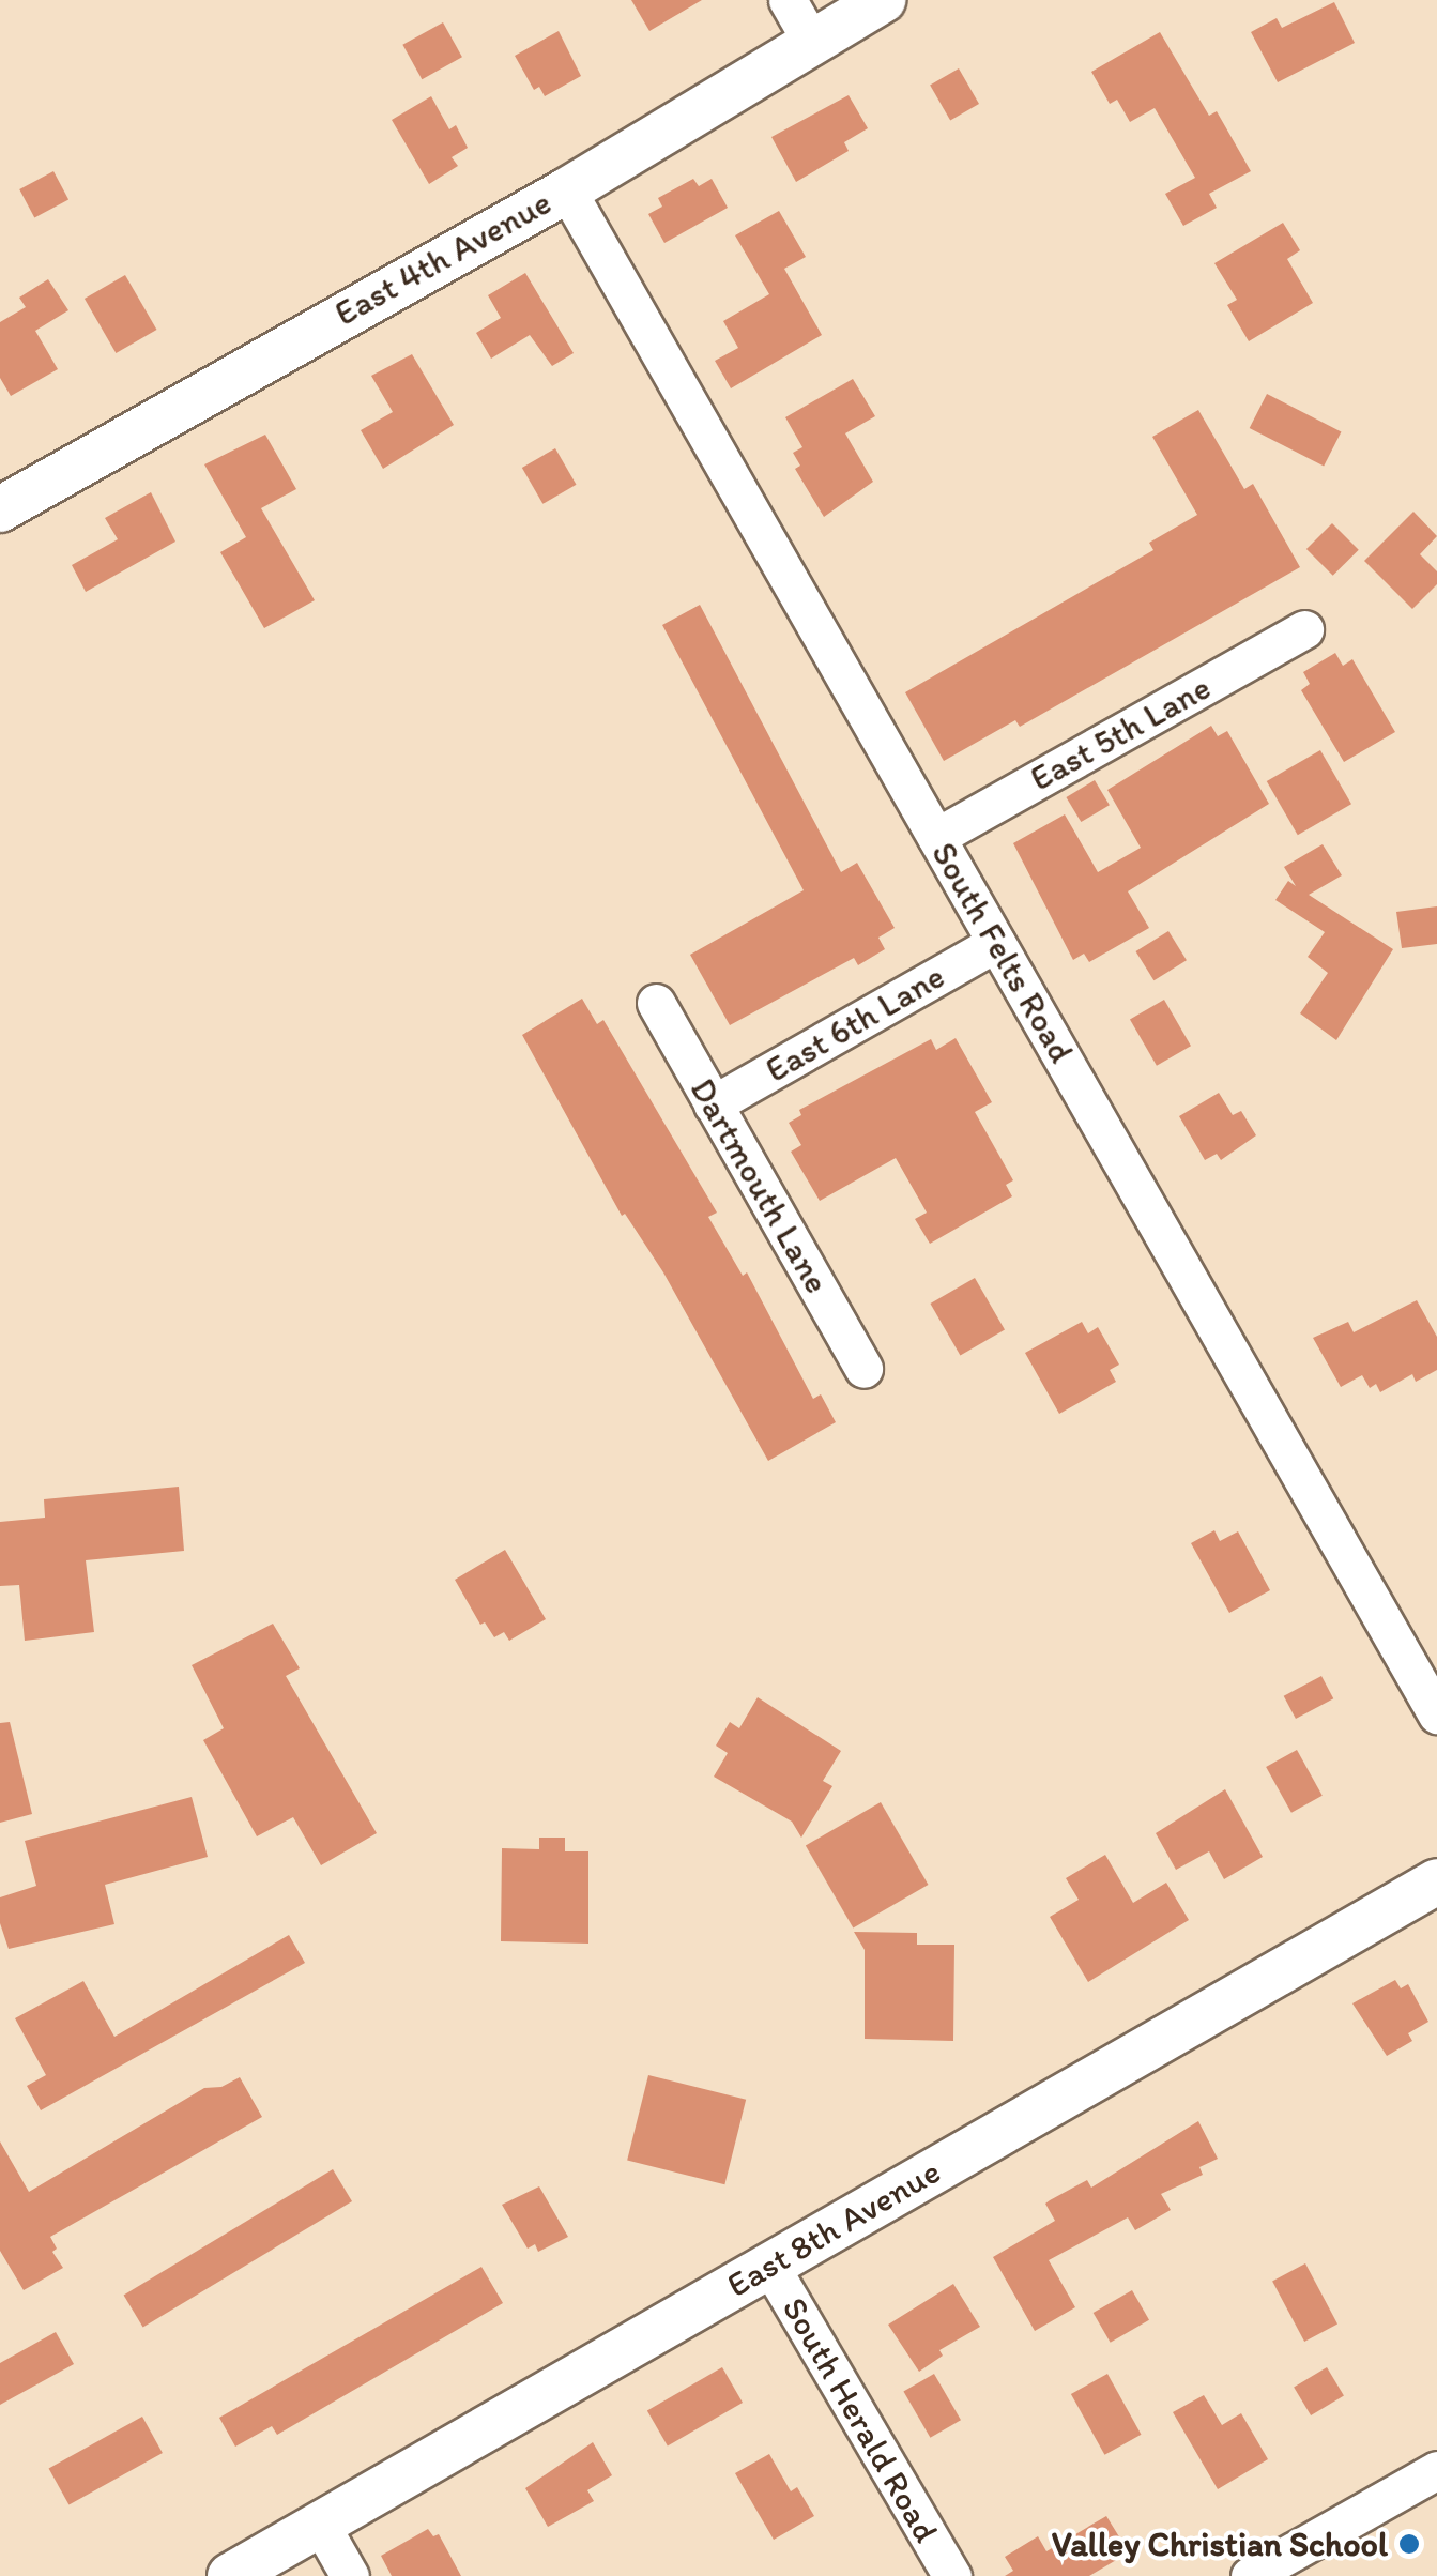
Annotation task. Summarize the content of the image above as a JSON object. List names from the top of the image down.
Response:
{
  "streets": {
    "street": [
      "East 4th Avenue",
      "East 5th Lane",
      "South Felts Road",
      "East 6th Lane",
      "Dartmouth Lane",
      "East 8th Avenue",
      "South Herald Road"
    ]
  },
  "crossings": [
    ["East 4th Avenue", "South Felts Road"],
    ["East 5th Lane", "South Felts Road"],
    ["South Felts Road", "East 6th Lane"],
    ["East 6th Lane", "Dartmouth Lane"],
    ["East 8th Avenue", "South Herald Road"]
  ],
  "places": ["Valley Christian School"]
}
